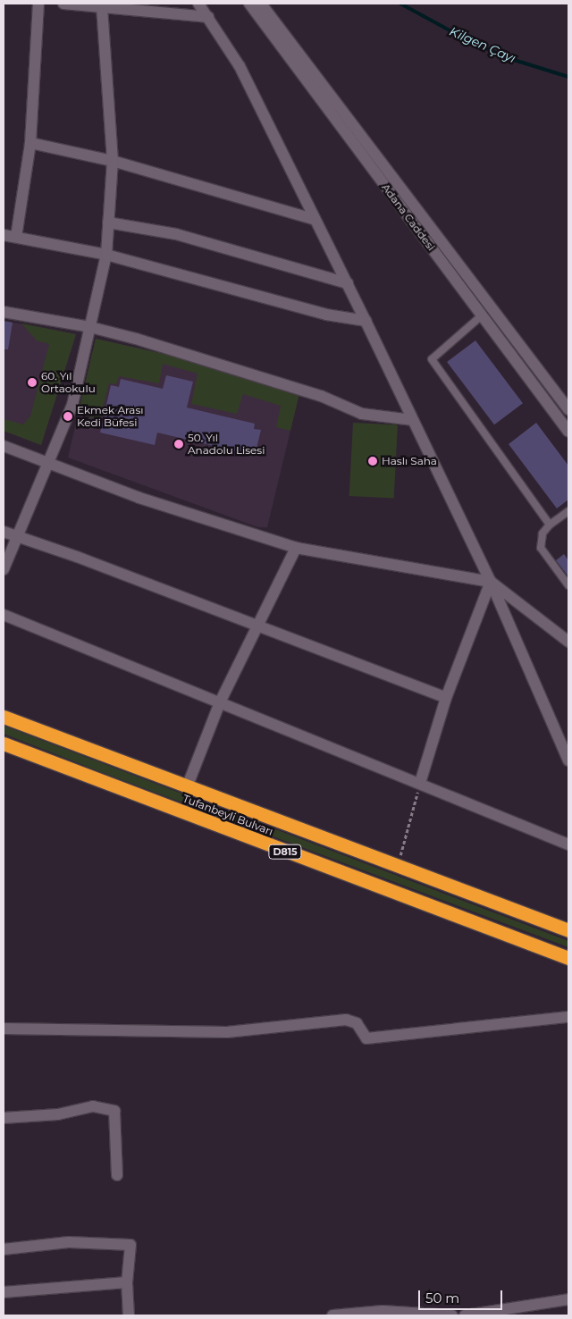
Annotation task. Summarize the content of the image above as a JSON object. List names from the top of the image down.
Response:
{
  "streets": {
    "highway": ["Tufanbeyli Bulvarı", "D815"],
    "street": ["Adana Caddesi"]
  },
  "water": ["Kilgen Çayı"],
  "places": [
    "60. Yıl Ortaokulu",
    "Ekmek Arası Kedi Büfesi",
    "50. Yıl Anadolu Lisesi",
    "Haslı Saha"
  ],
  "scale_bar": "50 m"
}
